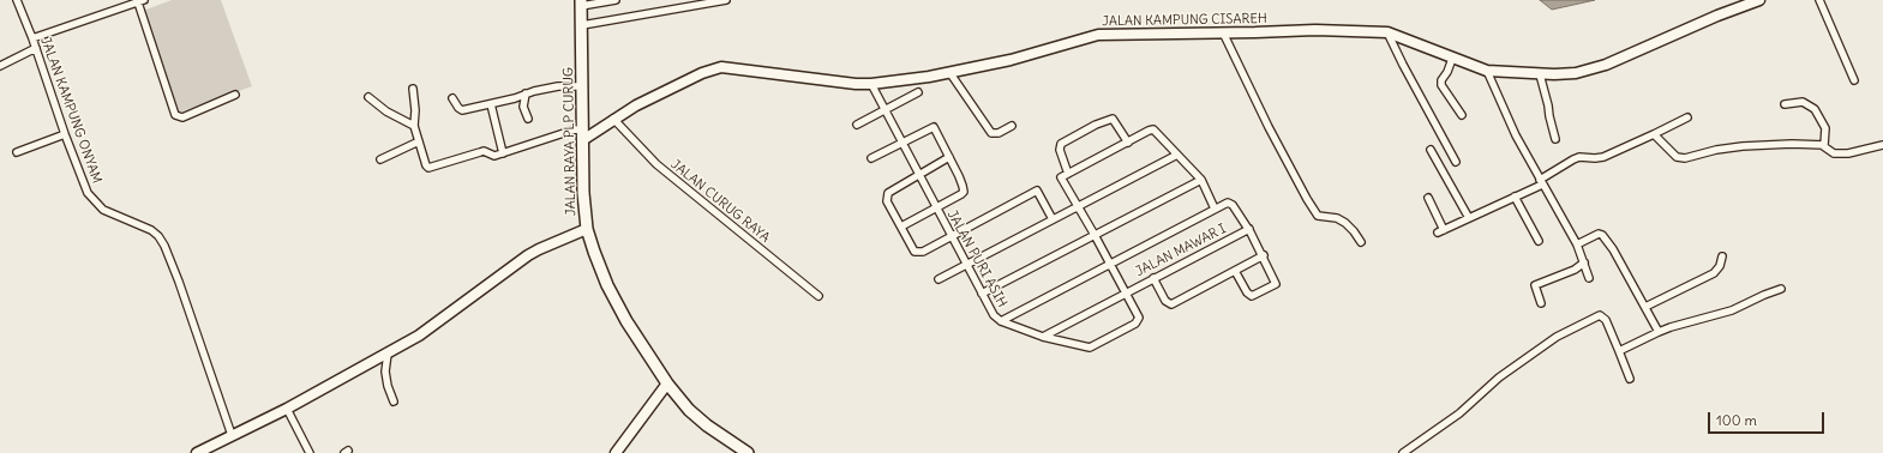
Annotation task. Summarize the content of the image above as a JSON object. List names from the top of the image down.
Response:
{
  "streets": {
    "main road": ["JALAN KAMPUNG CISAREH", "JALAN RAYA PLP CURUG"],
    "street": [
      "JALAN KAMPUNG ONYAM",
      "JALAN CURUG RAYA",
      "JALAN MAWAR I",
      "JALAN PURI ASIH"
    ]
  },
  "crossings": [
    ["JALAN KAMPUNG CISAREH", "JALAN RAYA PLP CURUG"],
    ["JALAN KAMPUNG CISAREH", "JALAN CURUG RAYA"],
    ["JALAN KAMPUNG CISAREH", "JALAN PURI ASIH"],
    ["JALAN MAWAR I", "JALAN PURI ASIH"]
  ],
  "scale_bar": "100 m"
}
